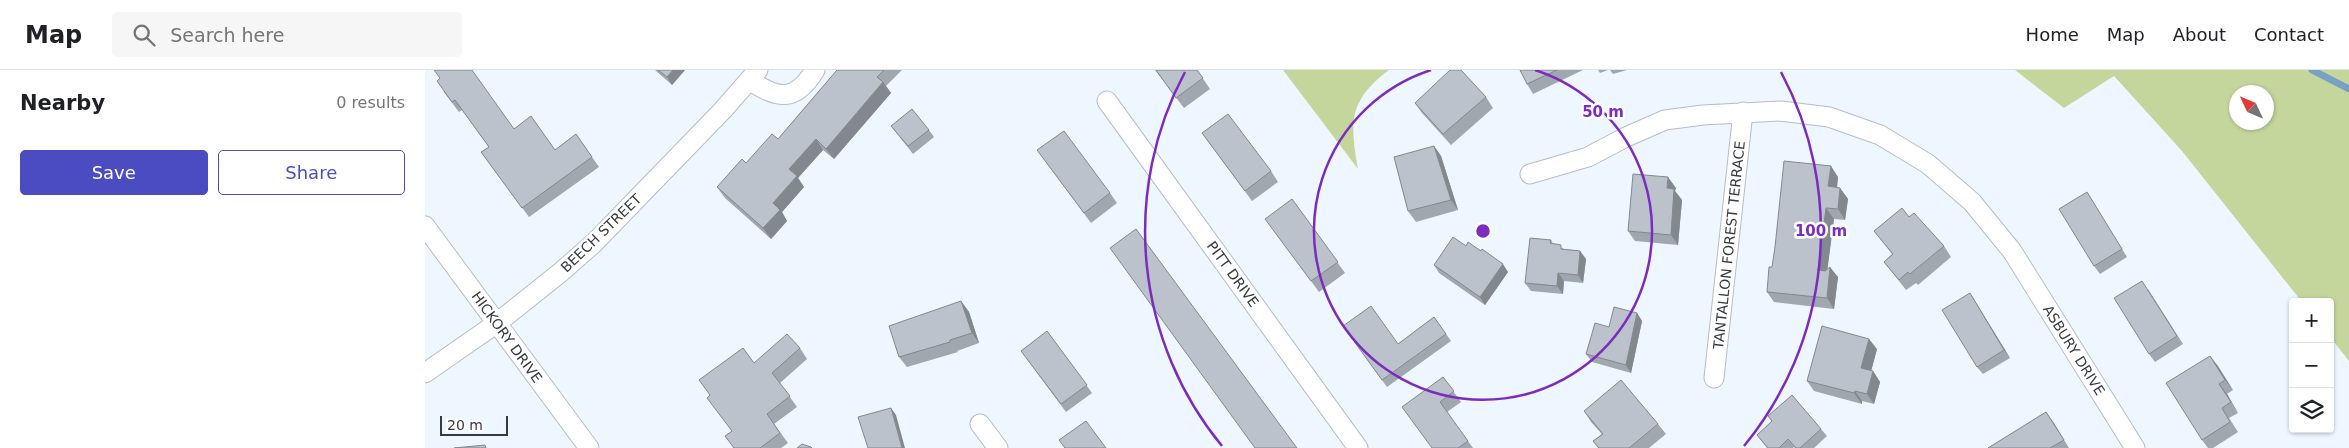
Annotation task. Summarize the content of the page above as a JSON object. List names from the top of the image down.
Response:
{
  "streets": {
    "street": [
      "BEECH STREET",
      "TANTALLON FOREST TERRACE",
      "PITT DRIVE",
      "HICKORY DRIVE",
      "ASBURY DRIVE"
    ]
  },
  "crossings": [
    ["BEECH STREET", "HICKORY DRIVE"],
    ["TANTALLON FOREST TERRACE", "ASBURY DRIVE"]
  ],
  "scale_bar": "20 m",
  "north": "top left",
  "page": {
    "header": "Map",
    "search": "Search here",
    "nav": [
      "Home",
      "Map",
      "About",
      "Contact"
    ],
    "heading": ["Nearby", "0 results"],
    "buttons": ["Save", "Share"],
    "map_buttons": ["+", "−"],
    "scale": "20 m"
  },
  "rings": ["50 m", "100 m"]
}
